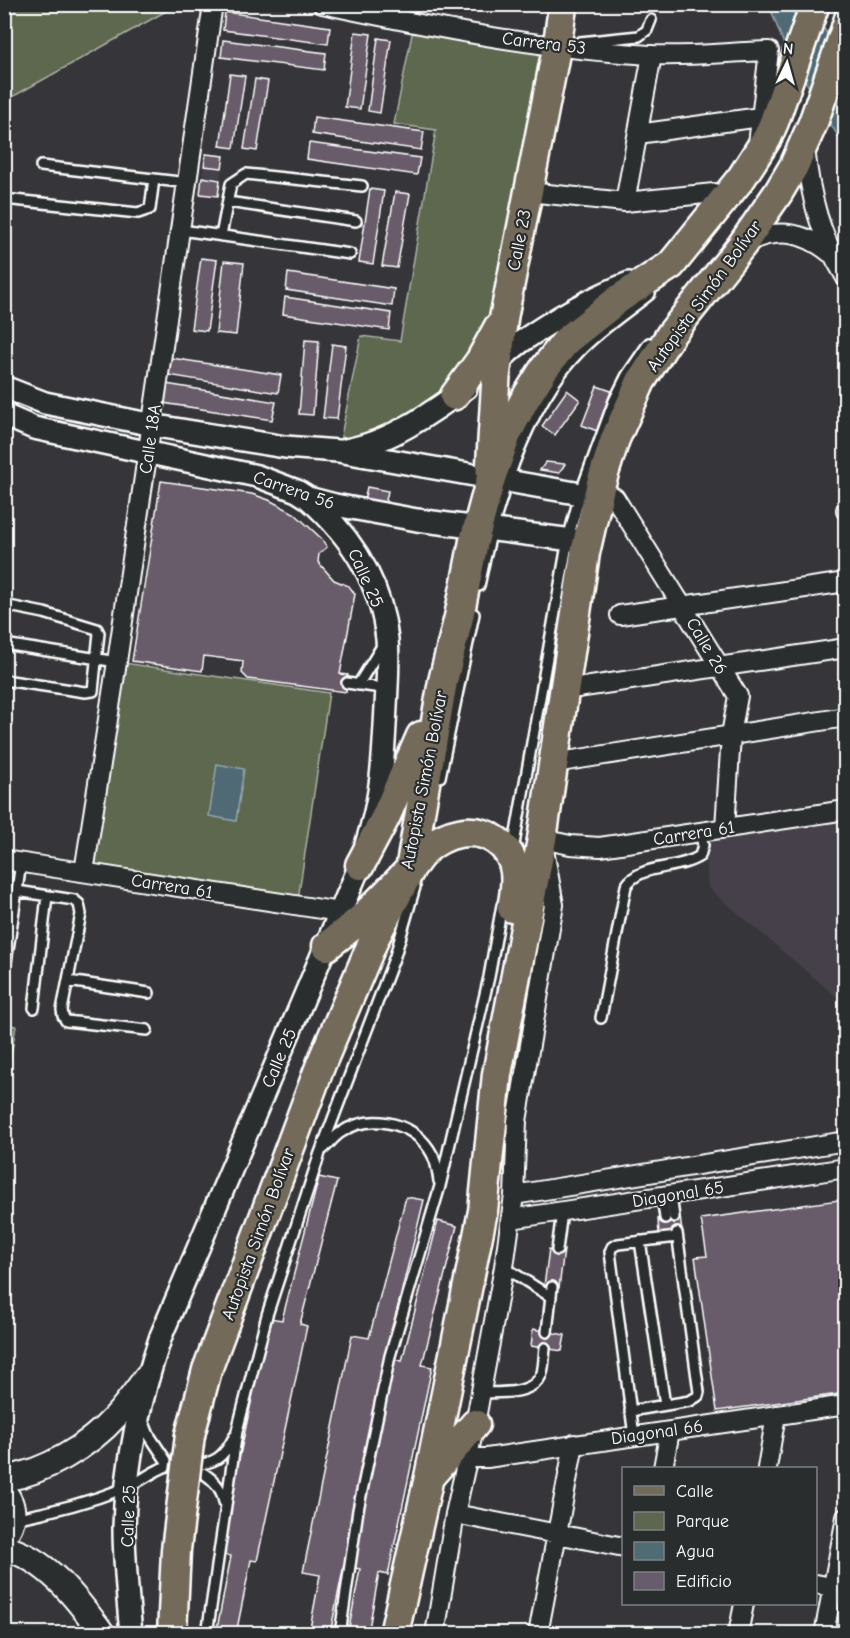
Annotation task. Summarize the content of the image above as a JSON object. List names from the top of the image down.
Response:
{
  "streets": {
    "highway": ["Autopista Simón Bolívar"],
    "main road": ["Calle 23"],
    "street": [
      "Carrera 53",
      "Calle 18A",
      "Carrera 56",
      "Calle 25",
      "Calle 26",
      "Carrera 61",
      "Diagonal 65",
      "Diagonal 66"
    ]
  },
  "crossings": [
    ["Carrera 53", "Calle 23"],
    ["Calle 23", "Autopista Simón Bolívar"],
    ["Calle 23", "Carrera 56"],
    ["Autopista Simón Bolívar", "Carrera 56"],
    ["Autopista Simón Bolívar", "Calle 26"],
    ["Autopista Simón Bolívar", "Carrera 61"],
    ["Calle 18A", "Carrera 56"],
    ["Calle 18A", "Carrera 61"],
    ["Carrera 56", "Calle 25"],
    ["Carrera 56", "Calle 26"],
    ["Calle 25", "Carrera 61"],
    ["Calle 26", "Carrera 61"]
  ],
  "legend": [
    "Calle",
    "Parque",
    "Agua",
    "Edificio"
  ],
  "north": "top"
}
